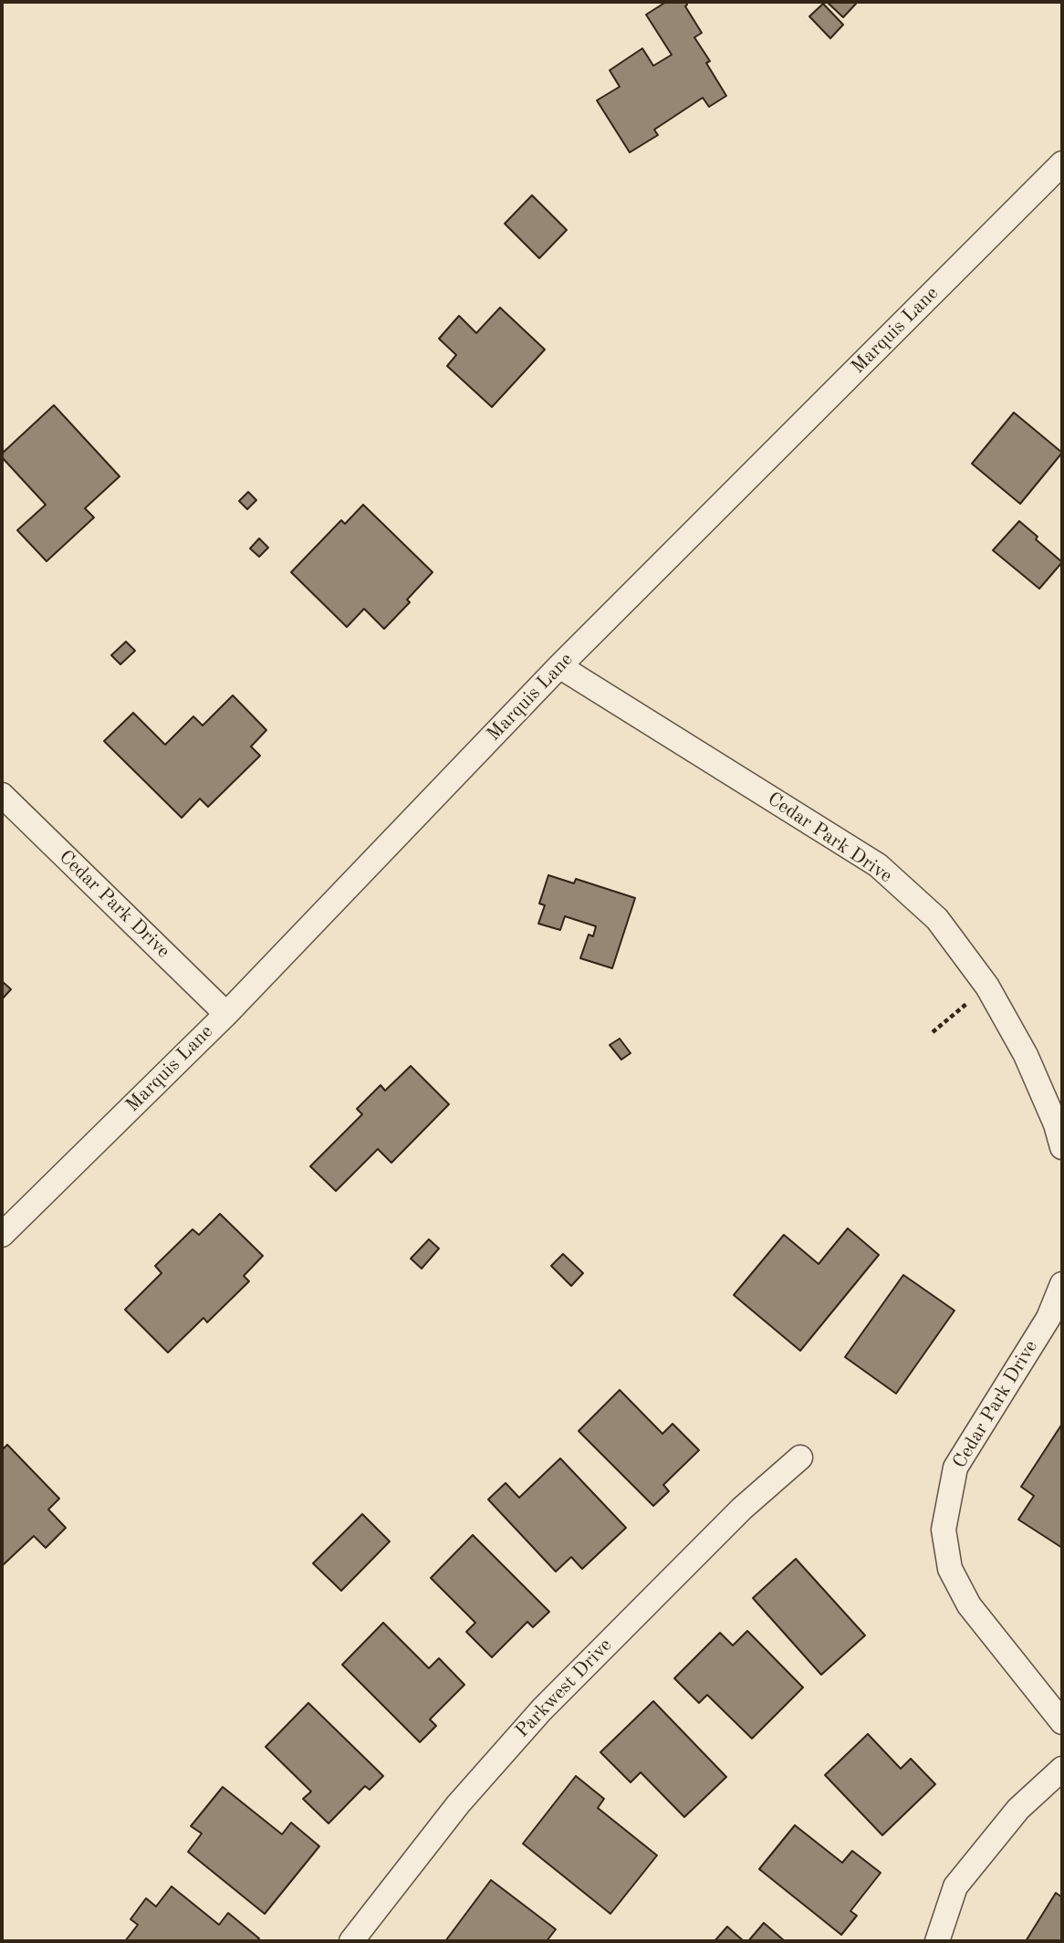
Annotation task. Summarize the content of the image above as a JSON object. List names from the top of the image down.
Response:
{
  "streets": {
    "street": ["Marquis Lane", "Cedar Park Drive", "Parkwest Drive"]
  },
  "crossings": [
    ["Marquis Lane", "Cedar Park Drive"]
  ]
}
